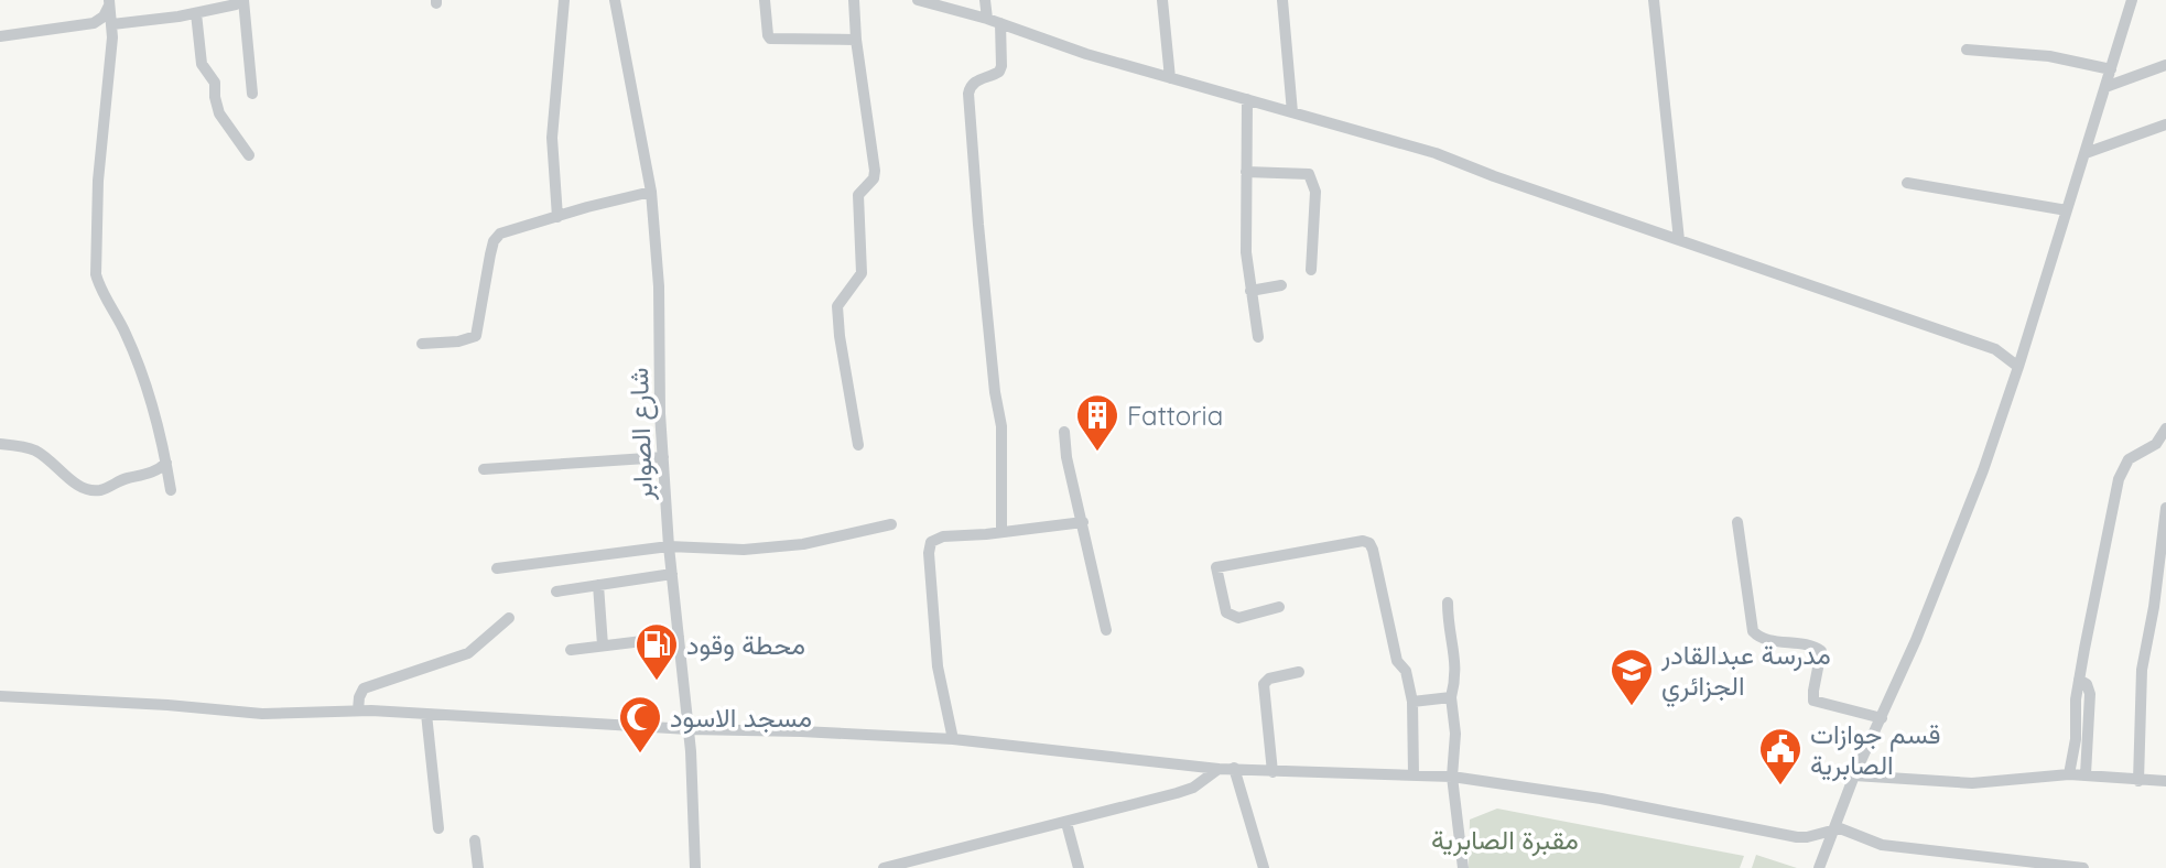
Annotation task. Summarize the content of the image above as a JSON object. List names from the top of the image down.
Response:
{
  "streets": {
    "street": ["شارع الصوابر"]
  },
  "parks": ["مقبرة الصابرية"],
  "places": {
    "building": ["Fattoria"],
    "fuel station": ["محطة وقود"],
    "school or university": ["مدرسة عبدالقادر الجزائري"],
    "mosque": ["مسجد الاسود"],
    "public building": ["قسم جوازات الصابرية"]
  }
}
